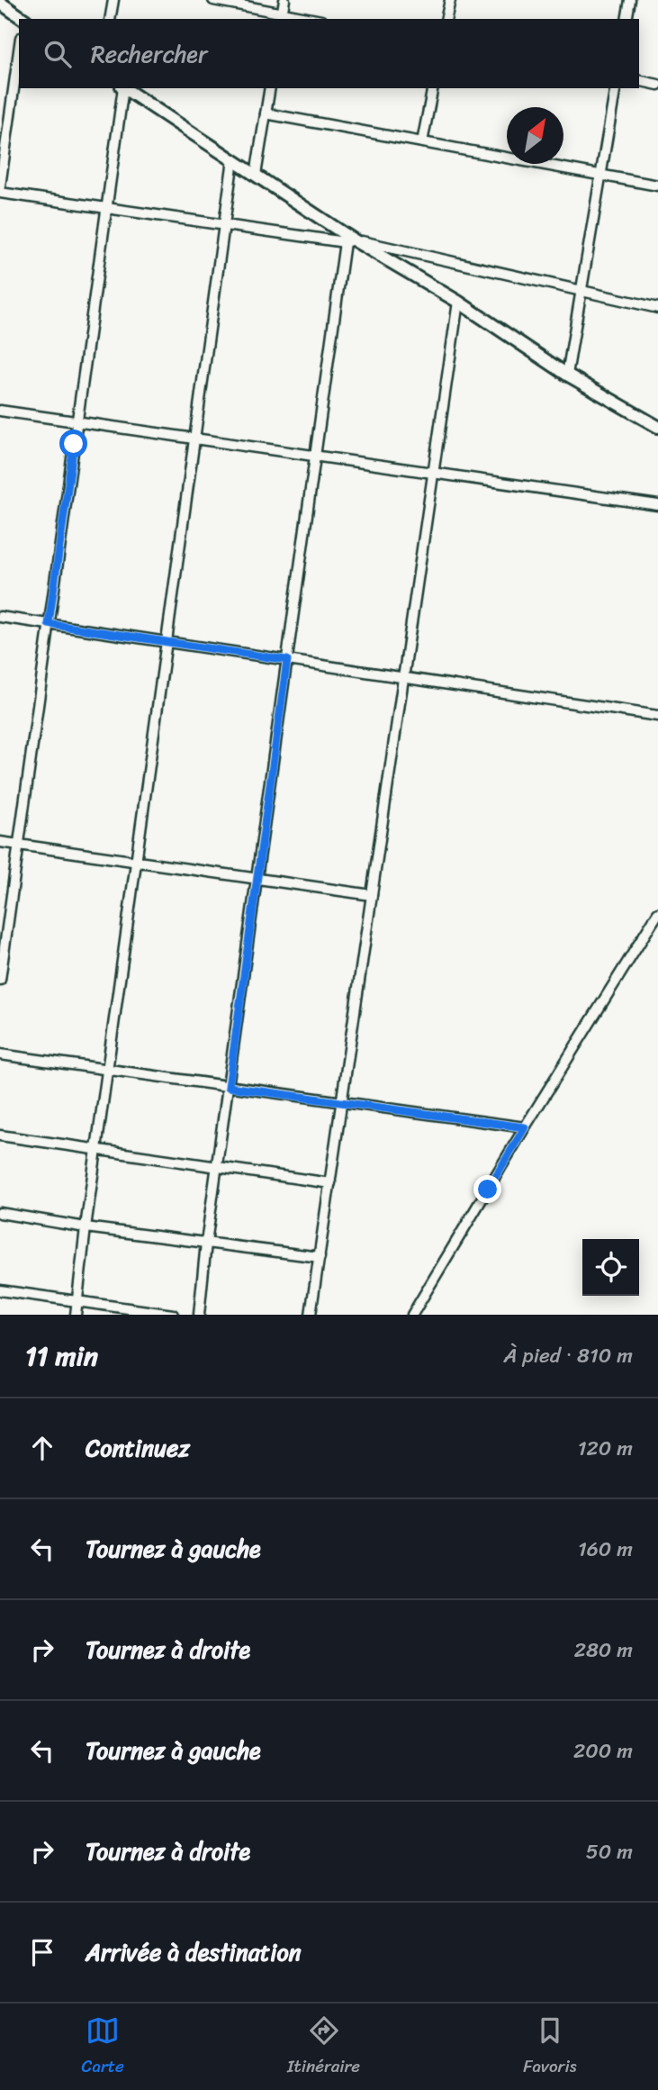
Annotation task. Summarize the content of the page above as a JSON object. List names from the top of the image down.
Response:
{
  "north": "top right",
  "page": {
    "search": "Rechercher",
    "heading": ["11 min", "À pied · 810 m"],
    "list": [
      ["Continuez", "120 m"],
      ["Tournez à gauche", "160 m"],
      ["Tournez à droite", "280 m"],
      ["Tournez à gauche", "200 m"],
      ["Tournez à droite", "50 m"],
      "Arrivée à destination"
    ],
    "nav": ["Carte", "Itinéraire", "Favoris"]
  }
}
